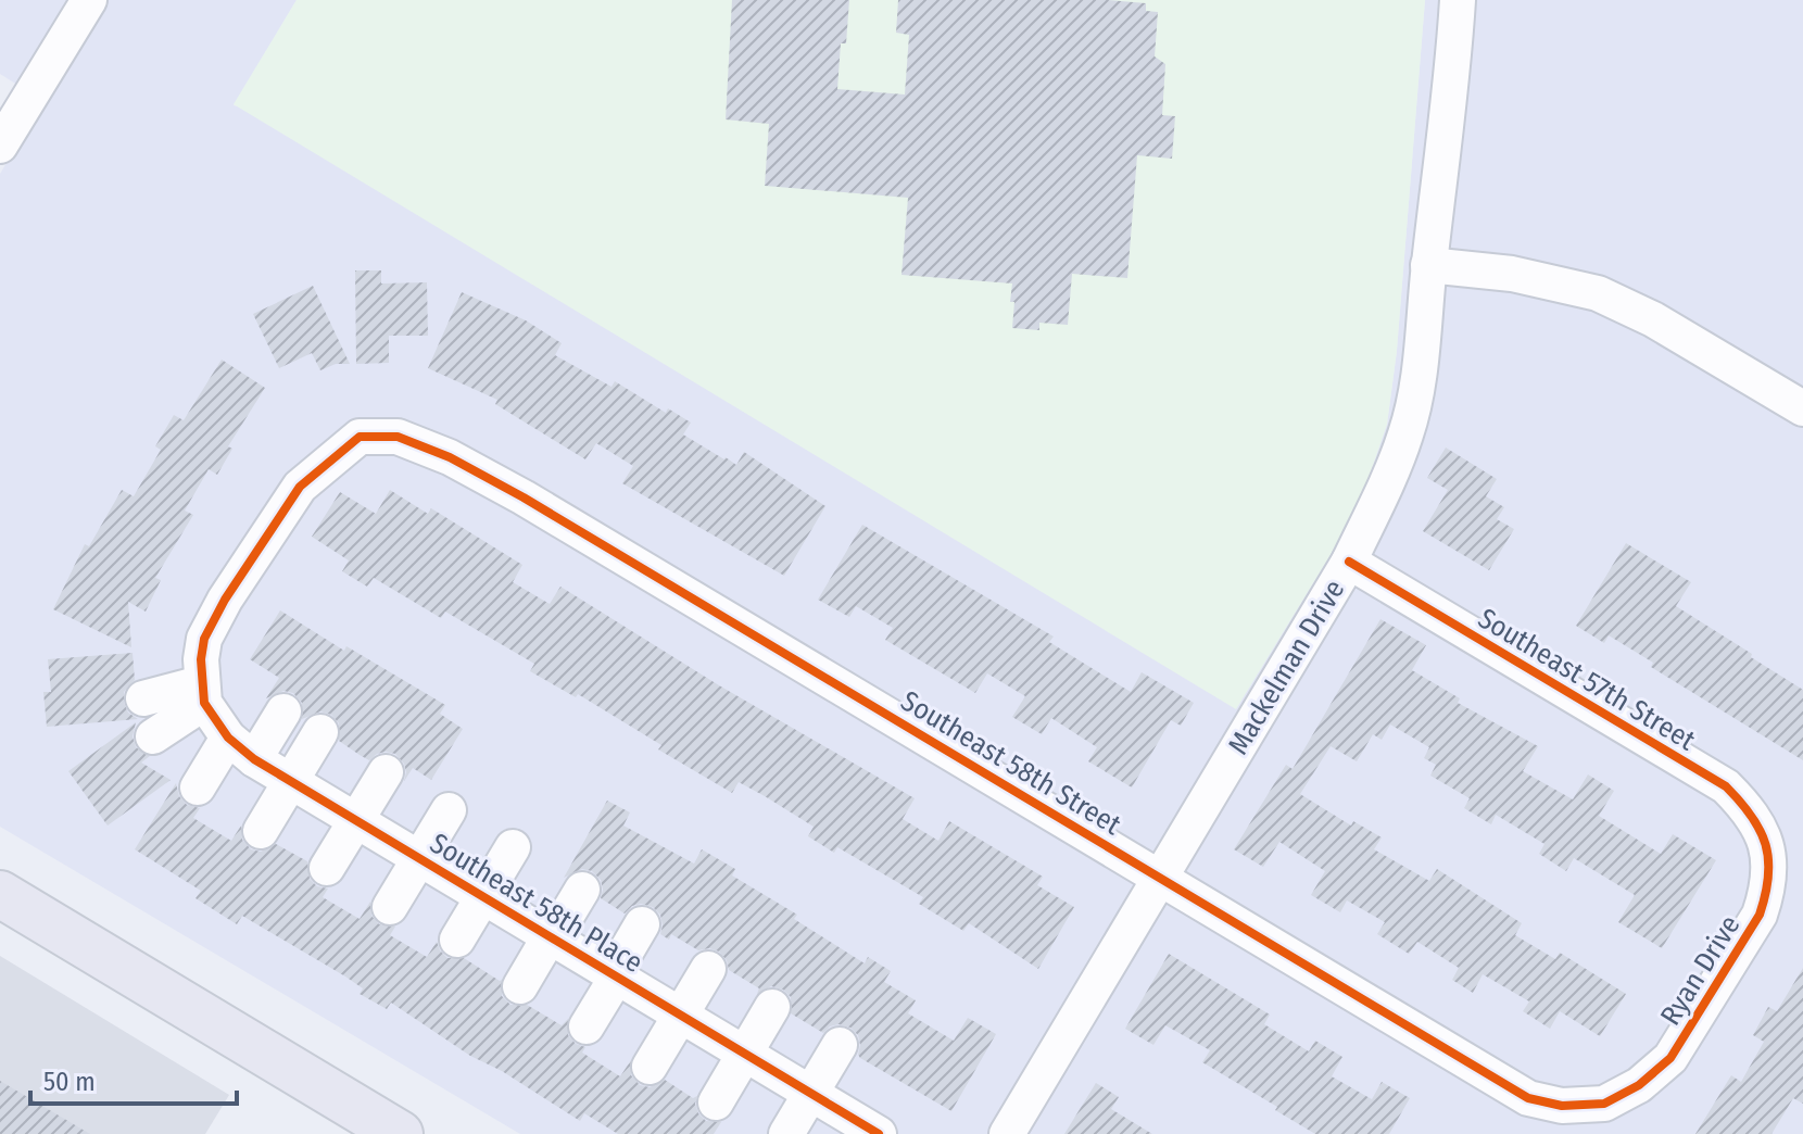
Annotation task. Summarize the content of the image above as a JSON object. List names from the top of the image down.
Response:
{
  "streets": {
    "street": [
      "Mackelman Drive",
      "Southeast 57th Street",
      "Southeast 58th Street",
      "Southeast 58th Place",
      "Ryan Drive"
    ]
  },
  "crossings": [
    ["Mackelman Drive", "Southeast 57th Street"],
    ["Mackelman Drive", "Southeast 58th Street"],
    ["Southeast 57th Street", "Ryan Drive"],
    ["Southeast 58th Street", "Southeast 58th Place"],
    ["Southeast 58th Street", "Ryan Drive"]
  ],
  "scale_bar": "50 m"
}
